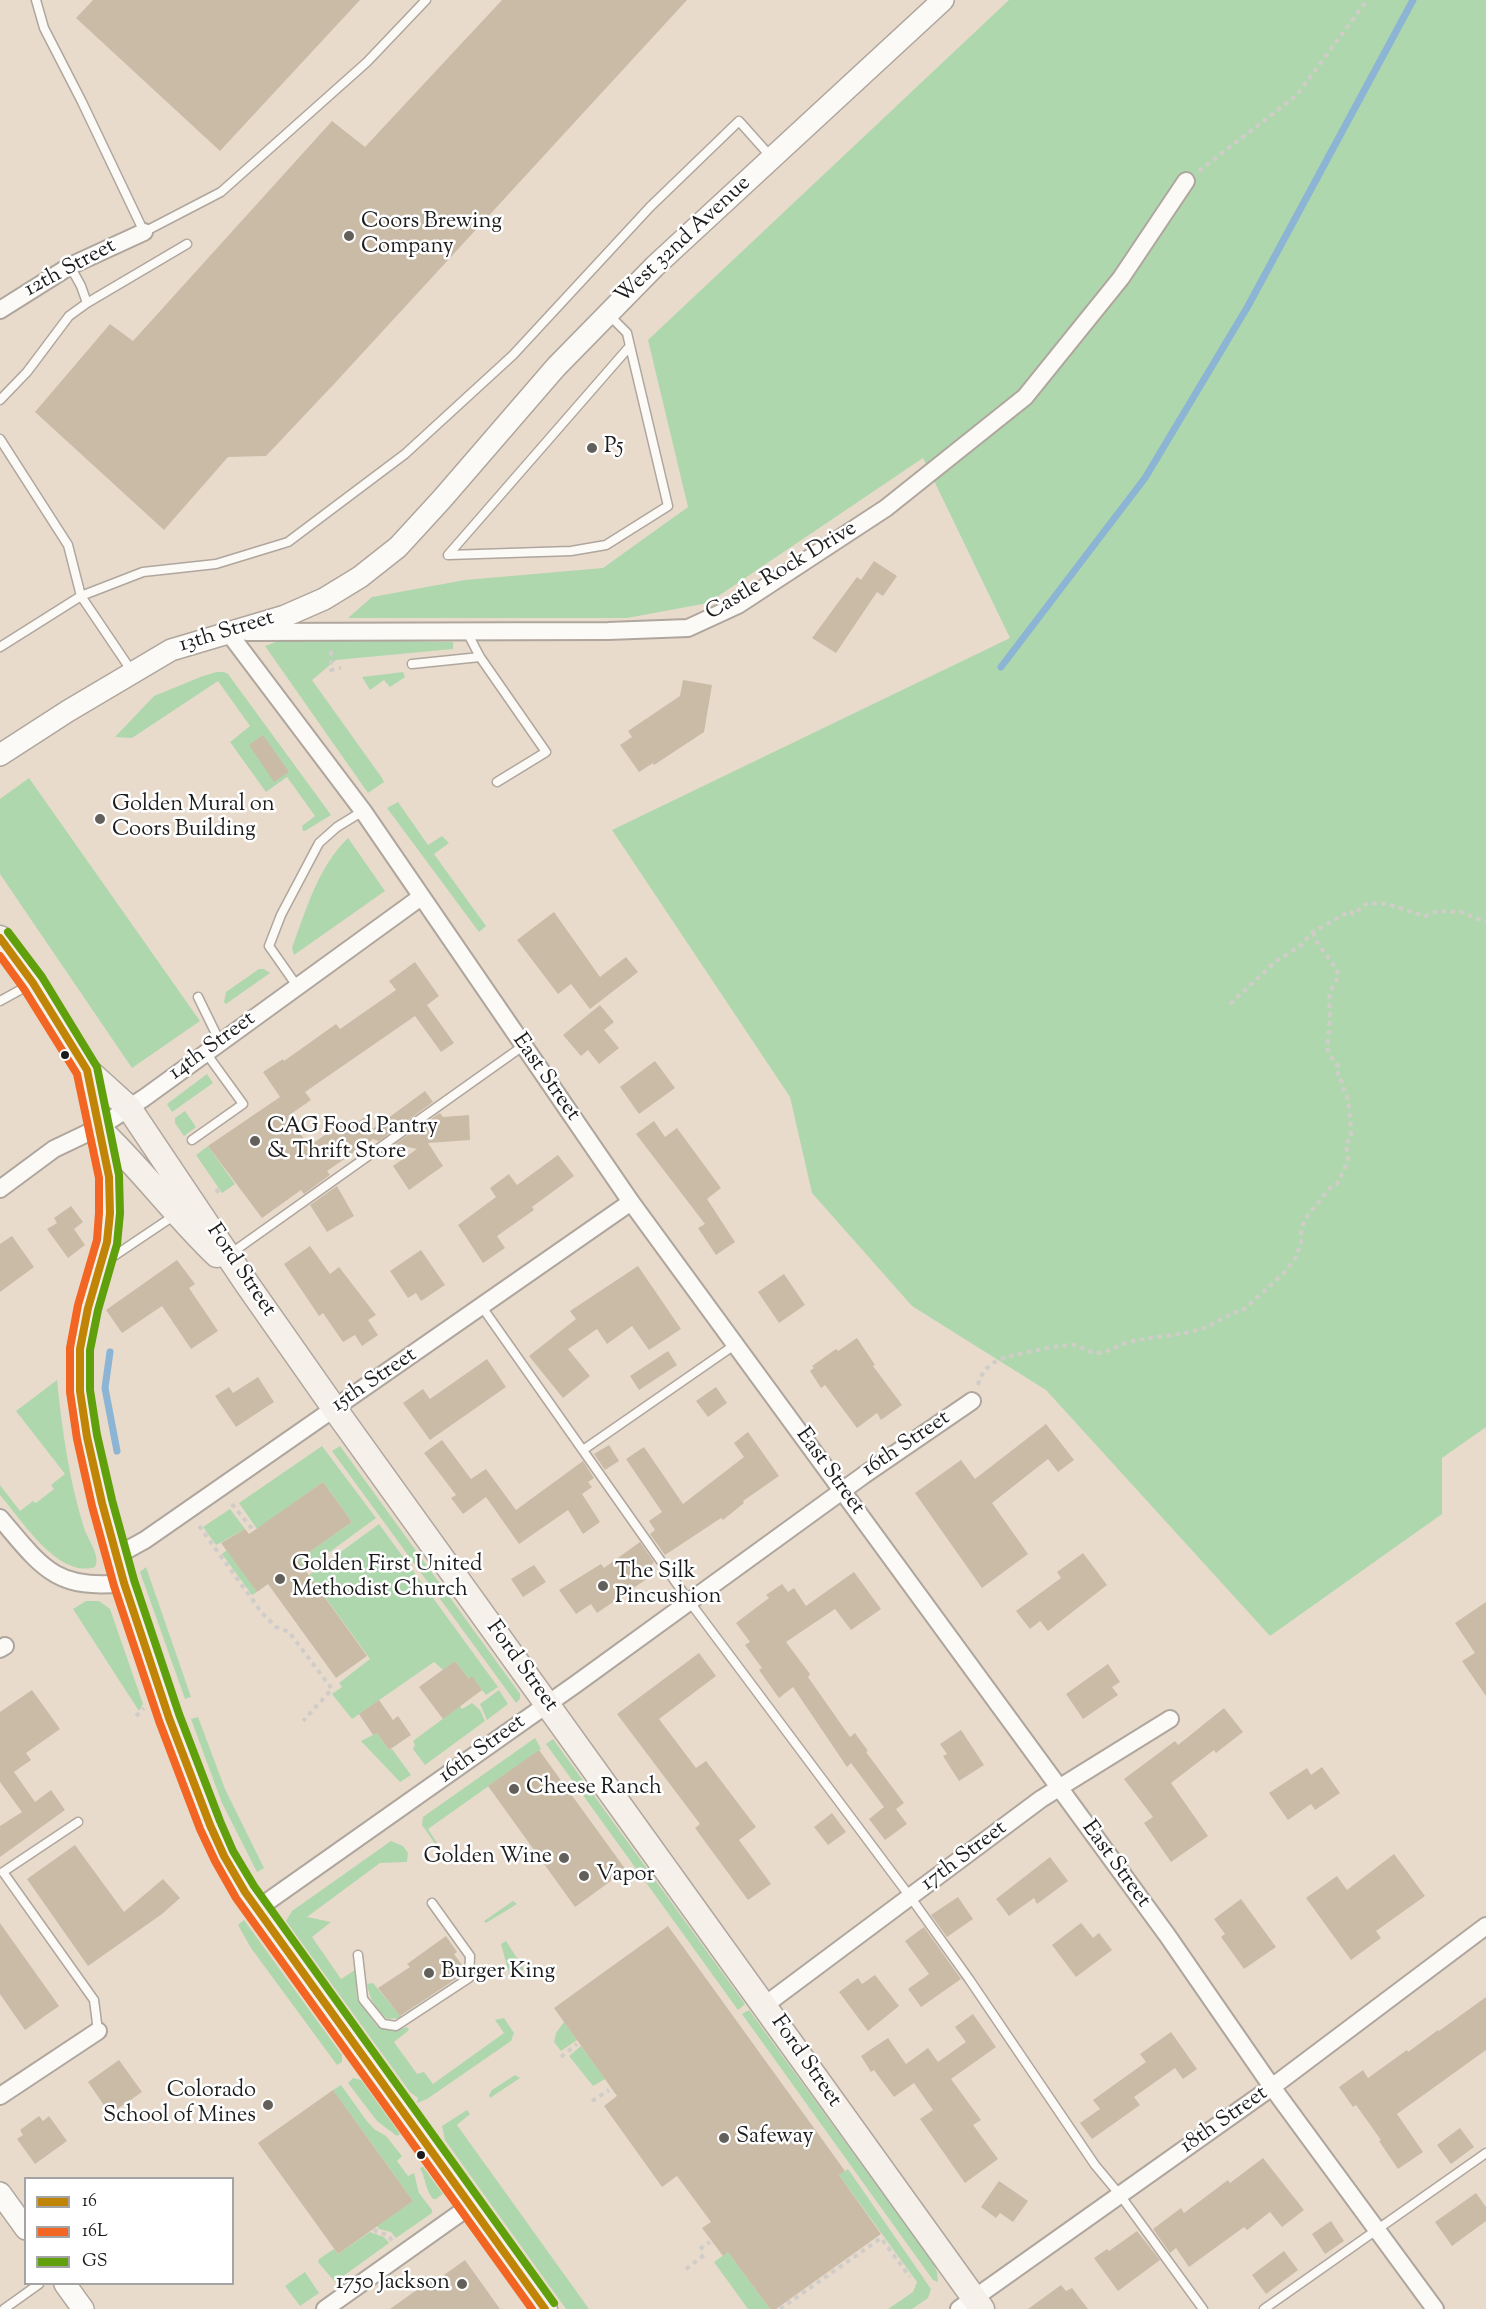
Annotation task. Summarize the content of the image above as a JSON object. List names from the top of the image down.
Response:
{
  "streets": {
    "main road": ["Ford Street"],
    "street": [
      "West 32nd Avenue",
      "12th Street",
      "Castle Rock Drive",
      "13th Street",
      "14th Street",
      "East Street",
      "15th Street",
      "16th Street",
      "17th Street",
      "18th Street"
    ]
  },
  "crossings": [
    ["West 32nd Avenue", "13th Street"],
    ["Castle Rock Drive", "13th Street"],
    ["Castle Rock Drive", "East Street"],
    ["13th Street", "East Street"],
    ["14th Street", "East Street"],
    ["14th Street", "Ford Street"],
    ["East Street", "15th Street"],
    ["East Street", "16th Street"],
    ["East Street", "17th Street"],
    ["East Street", "18th Street"],
    ["Ford Street", "15th Street"],
    ["Ford Street", "16th Street"],
    ["Ford Street", "17th Street"],
    ["Ford Street", "18th Street"]
  ],
  "places": [
    "Coors Brewing Company",
    "P5",
    "Golden Mural on Coors Building",
    "CAG Food Pantry & Thrift Store",
    "Golden First United Methodist Church",
    "The Silk Pincushion",
    "Cheese Ranch",
    "Golden Wine",
    "Vapor",
    "Burger King",
    "Colorado School of Mines",
    "Safeway",
    "1750 Jackson"
  ],
  "lines": ["transit line GS", "transit line 16", "transit line 16L"],
  "legend": ["16", "16L", "GS"]
}
